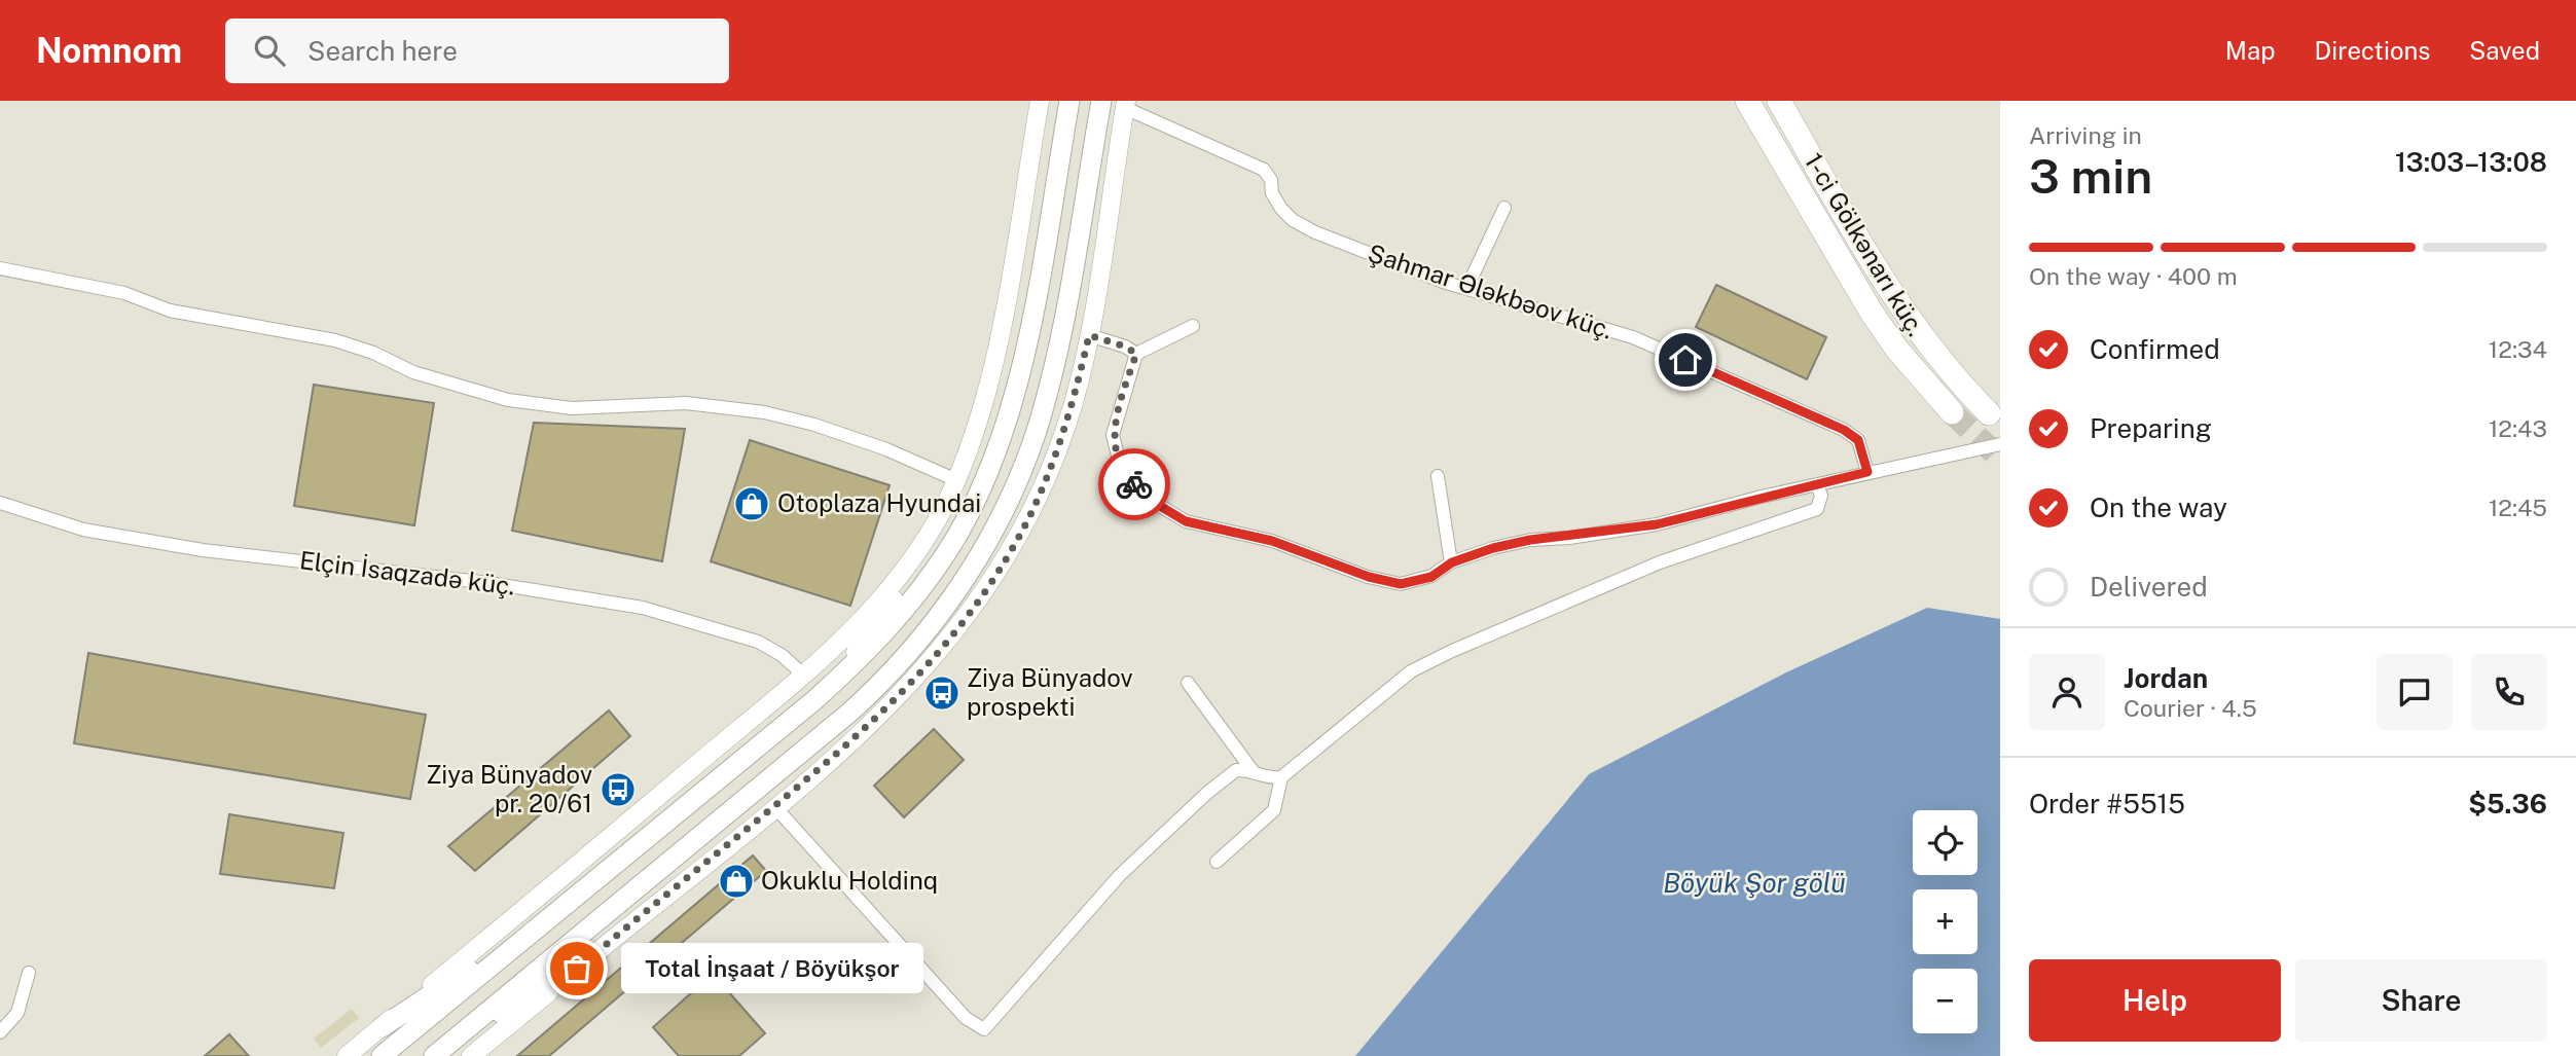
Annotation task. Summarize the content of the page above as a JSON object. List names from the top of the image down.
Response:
{
  "streets": {
    "highway": ["1-ci Gölkənarı küç."],
    "street": ["Şahmar Ələkbəov küç.", "Elçin İsaqzadə küç."]
  },
  "water": ["Böyük Şor gölü"],
  "places": {
    "shop": ["Otoplaza Hyundai", "Okuklu Holdinq"],
    "bus stop": ["Ziya Bünyadov prospekti", "Ziya Bünyadov pr. 20/61"],
    "other": ["Total İnşaat / Böyükşor"]
  },
  "page": {
    "header": "Nomnom",
    "search": "Search here",
    "nav": ["Map", "Directions", "Saved"],
    "heading": ["3 min", "Arriving in", "13:03–13:08"],
    "panel": [
      "Jordan",
      "Courier · 4.5",
      "Order #5515",
      "$5.36"
    ],
    "bar": "On the way · 400 m",
    "list": [
      ["Confirmed", "12:34"],
      ["Preparing", "12:43"],
      ["On the way", "12:45"],
      "Delivered"
    ],
    "map_buttons": ["+", "−"],
    "bubble": "Total İnşaat / Böyükşor",
    "buttons": ["Help", "Share"]
  }
}
